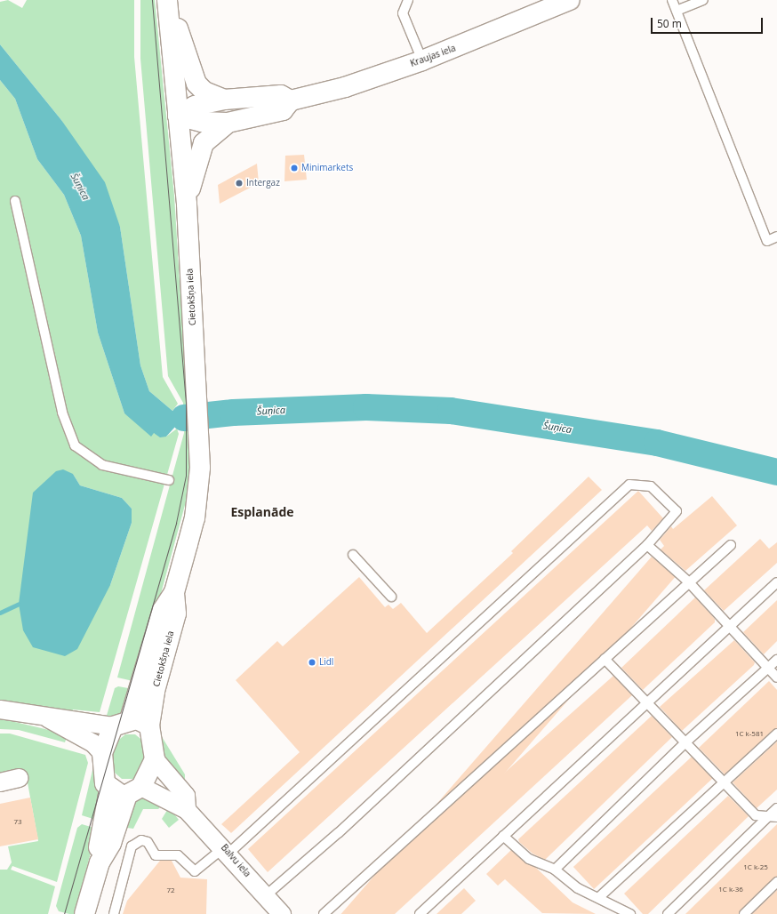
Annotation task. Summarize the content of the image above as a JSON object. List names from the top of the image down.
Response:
{
  "streets": {
    "street": ["Kraujas iela", "Cietokšņa iela", "Balvu iela"]
  },
  "crossings": [
    ["Kraujas iela", "Cietokšņa iela"],
    ["Cietokšņa iela", "Balvu iela"]
  ],
  "districts": ["Esplanāde"],
  "water": ["Šuņica"],
  "places": ["Minimarkets", "Intergaz", "Lidl"],
  "house_numbers": [
    "1C k-581",
    "73",
    "1C k-25",
    "1C k-36",
    "72"
  ],
  "scale_bar": "50 m"
}
